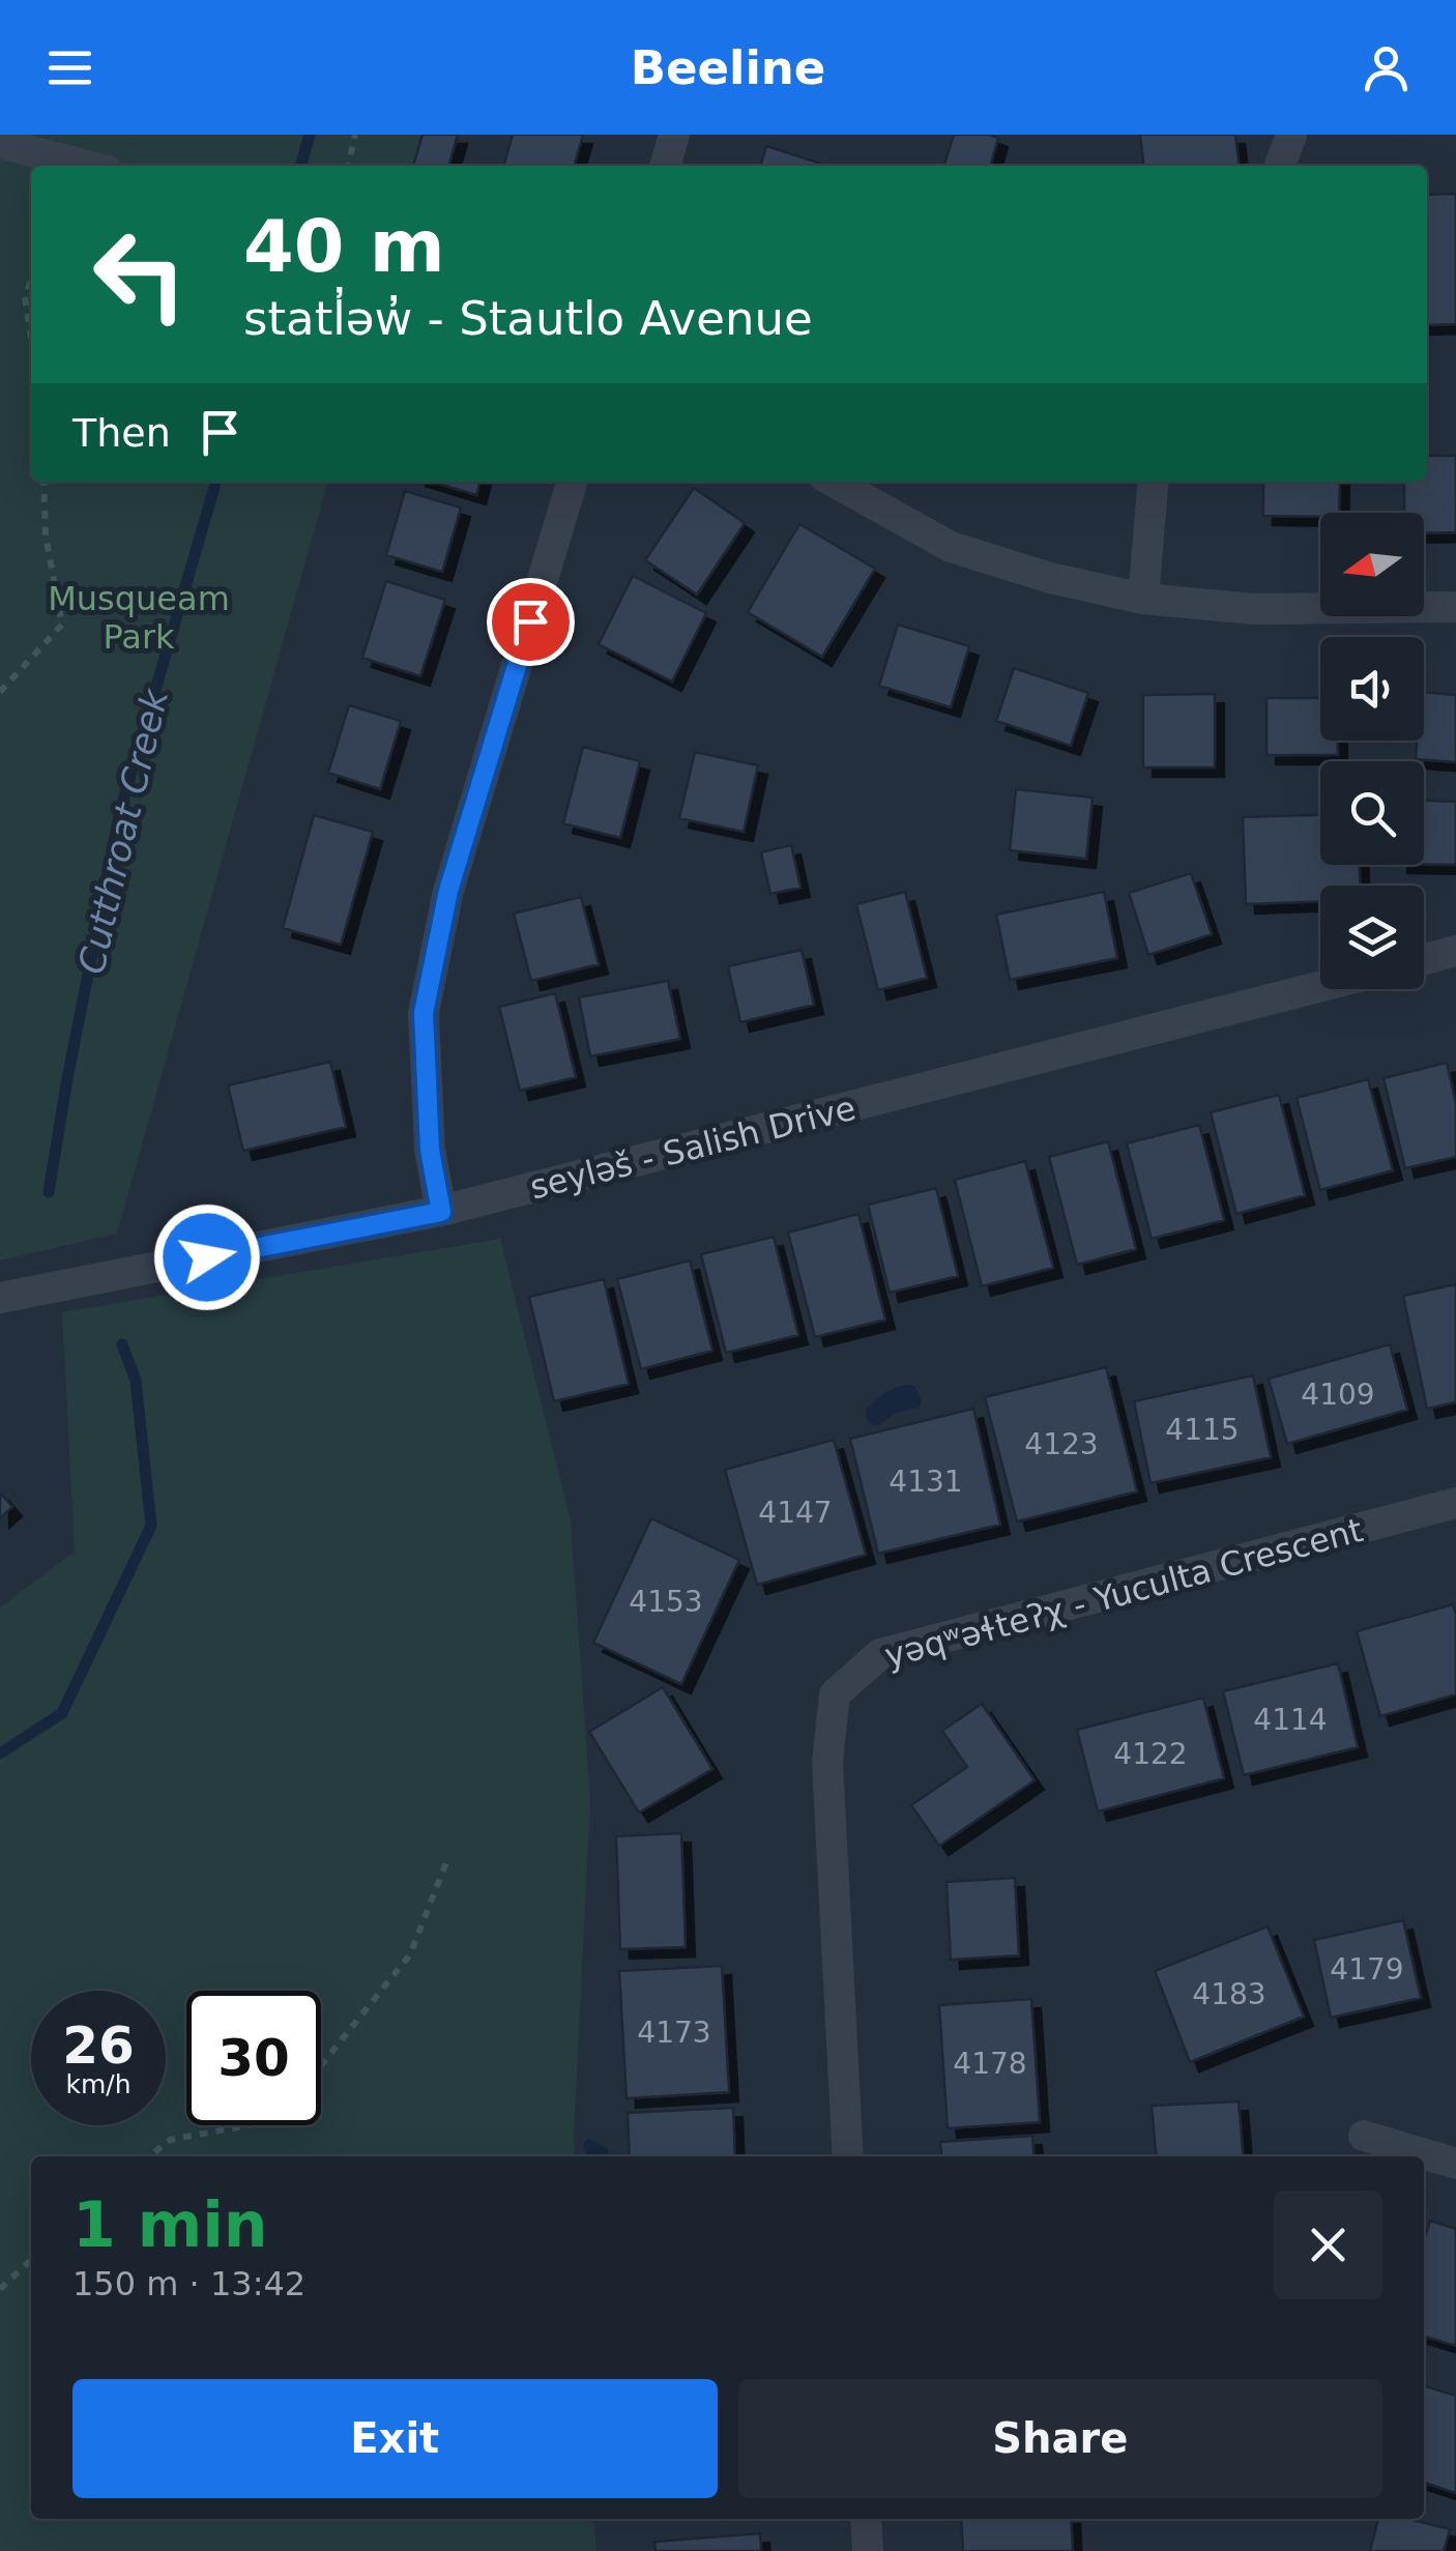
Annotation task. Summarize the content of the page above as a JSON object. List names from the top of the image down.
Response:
{
  "streets": {
    "street": ["seyləš - Salish Drive", "yəqʷəɬteʔχ - Yuculta Crescent"]
  },
  "water": ["Cutthroat Creek"],
  "parks": ["Musqueam Park"],
  "house_numbers": [
    "4109",
    "4115",
    "4123",
    "4131",
    "4147",
    "4153",
    "4114",
    "4122",
    "4179",
    "4183",
    "4173",
    "4178"
  ],
  "north": "left",
  "page": {
    "header": "Beeline",
    "turn": ["40 m", "statl̓əw̓ - Stautlo Avenue"],
    "then": "Then",
    "speed": "26 km/h",
    "limit": "30",
    "heading": ["1 min", "150 m · 13:42"],
    "buttons": ["Exit", "Share"]
  }
}
